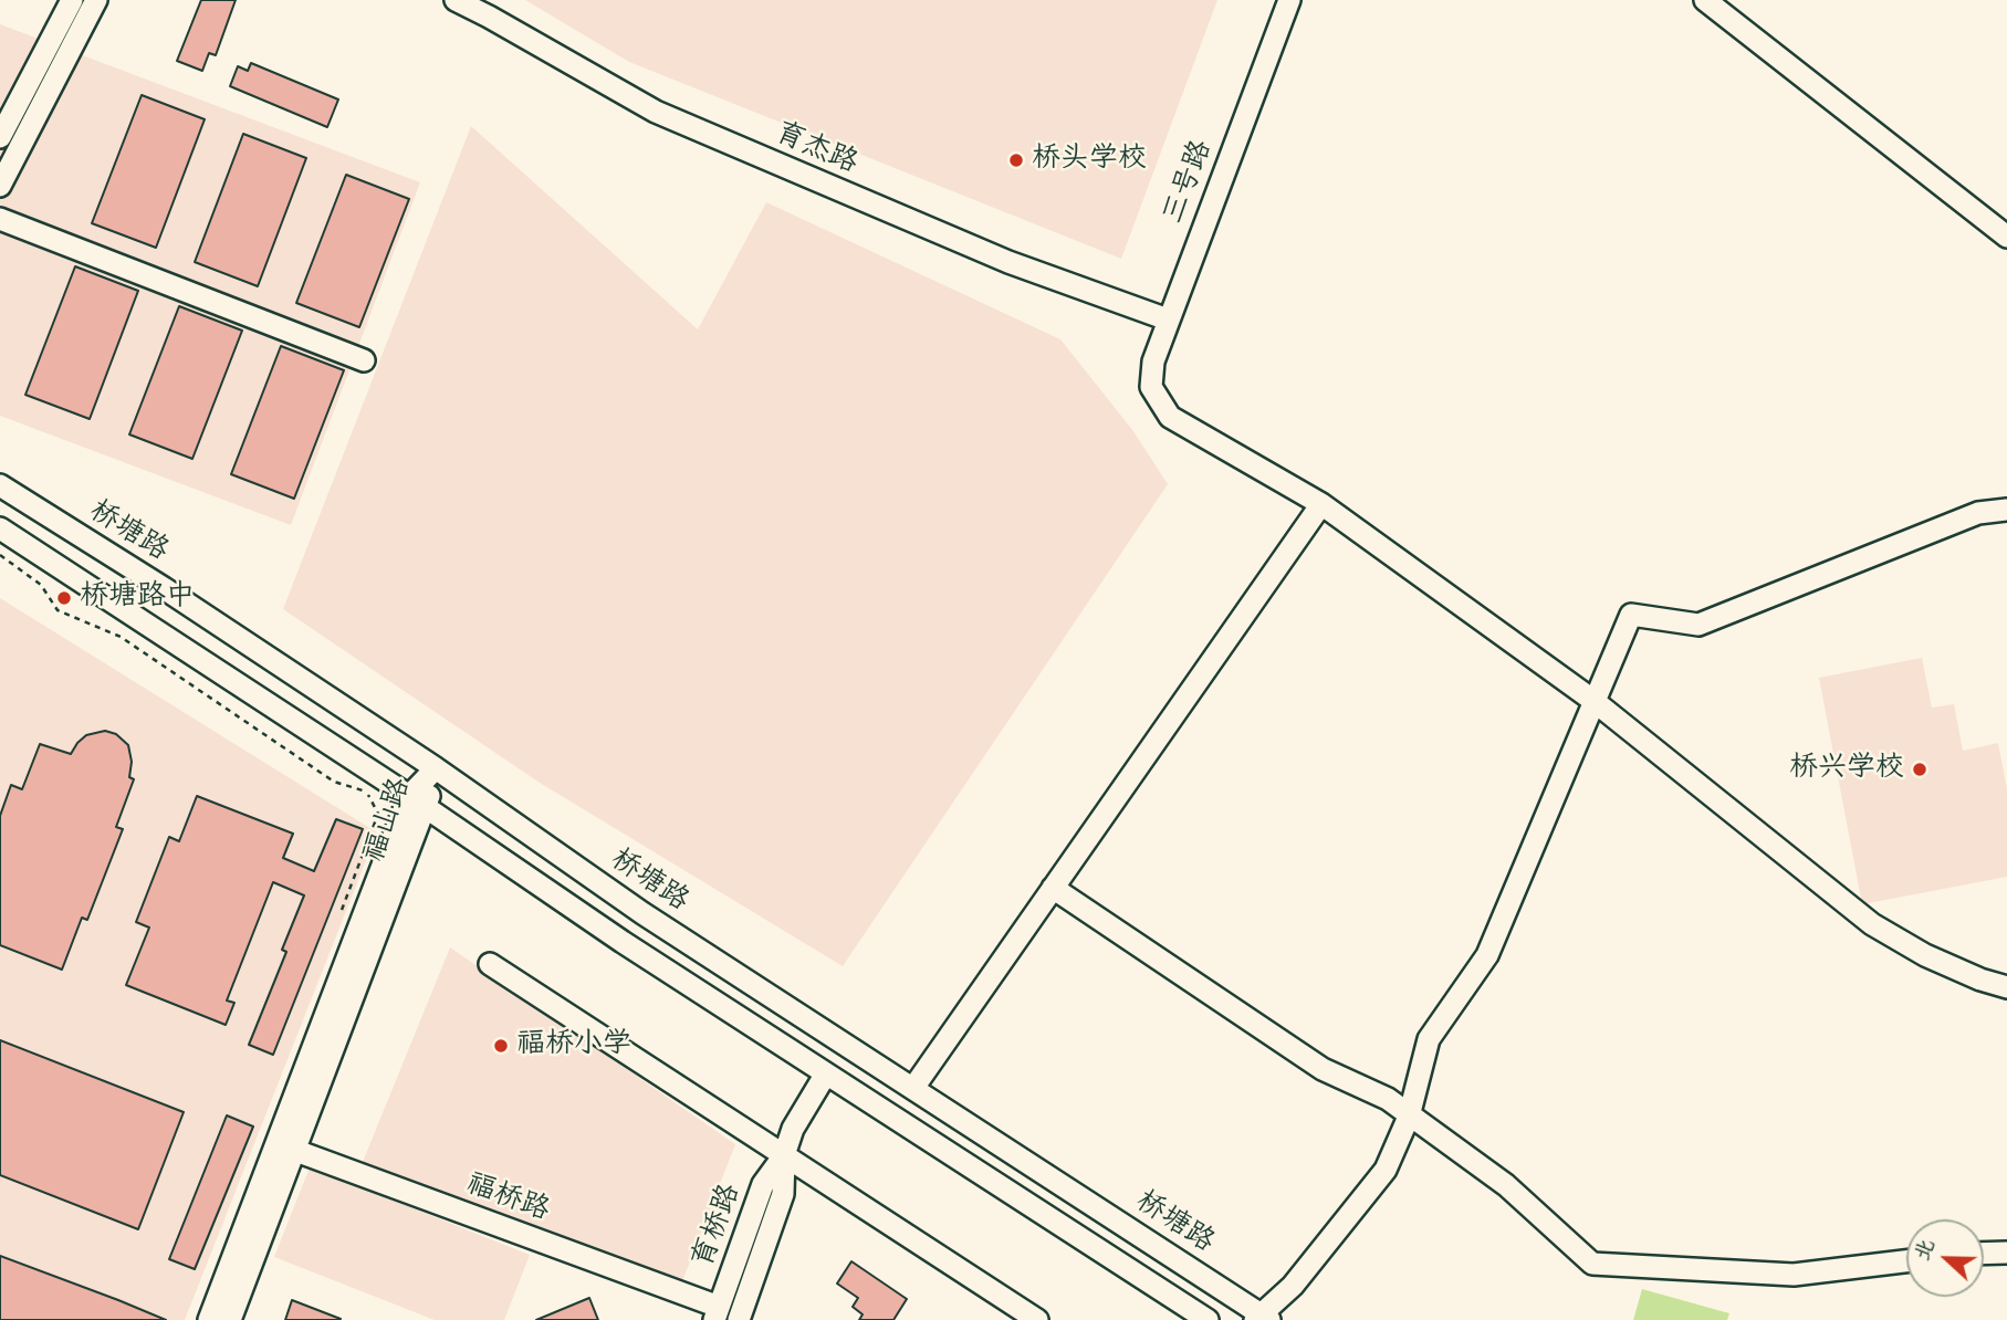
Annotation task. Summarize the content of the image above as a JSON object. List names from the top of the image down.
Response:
{
  "streets": {
    "street": [
      "育杰路",
      "三号路",
      "桥塘路",
      "福山路",
      "福桥路",
      "育桥路"
    ]
  },
  "crossings": [
    ["育杰路", "三号路"],
    ["桥塘路", "福山路"],
    ["福山路", "福桥路"],
    ["福桥路", "育桥路"]
  ],
  "places": [
    "桥头学校",
    "桥塘路中",
    "桥兴学校",
    "福桥小学"
  ],
  "north": "left"
}
